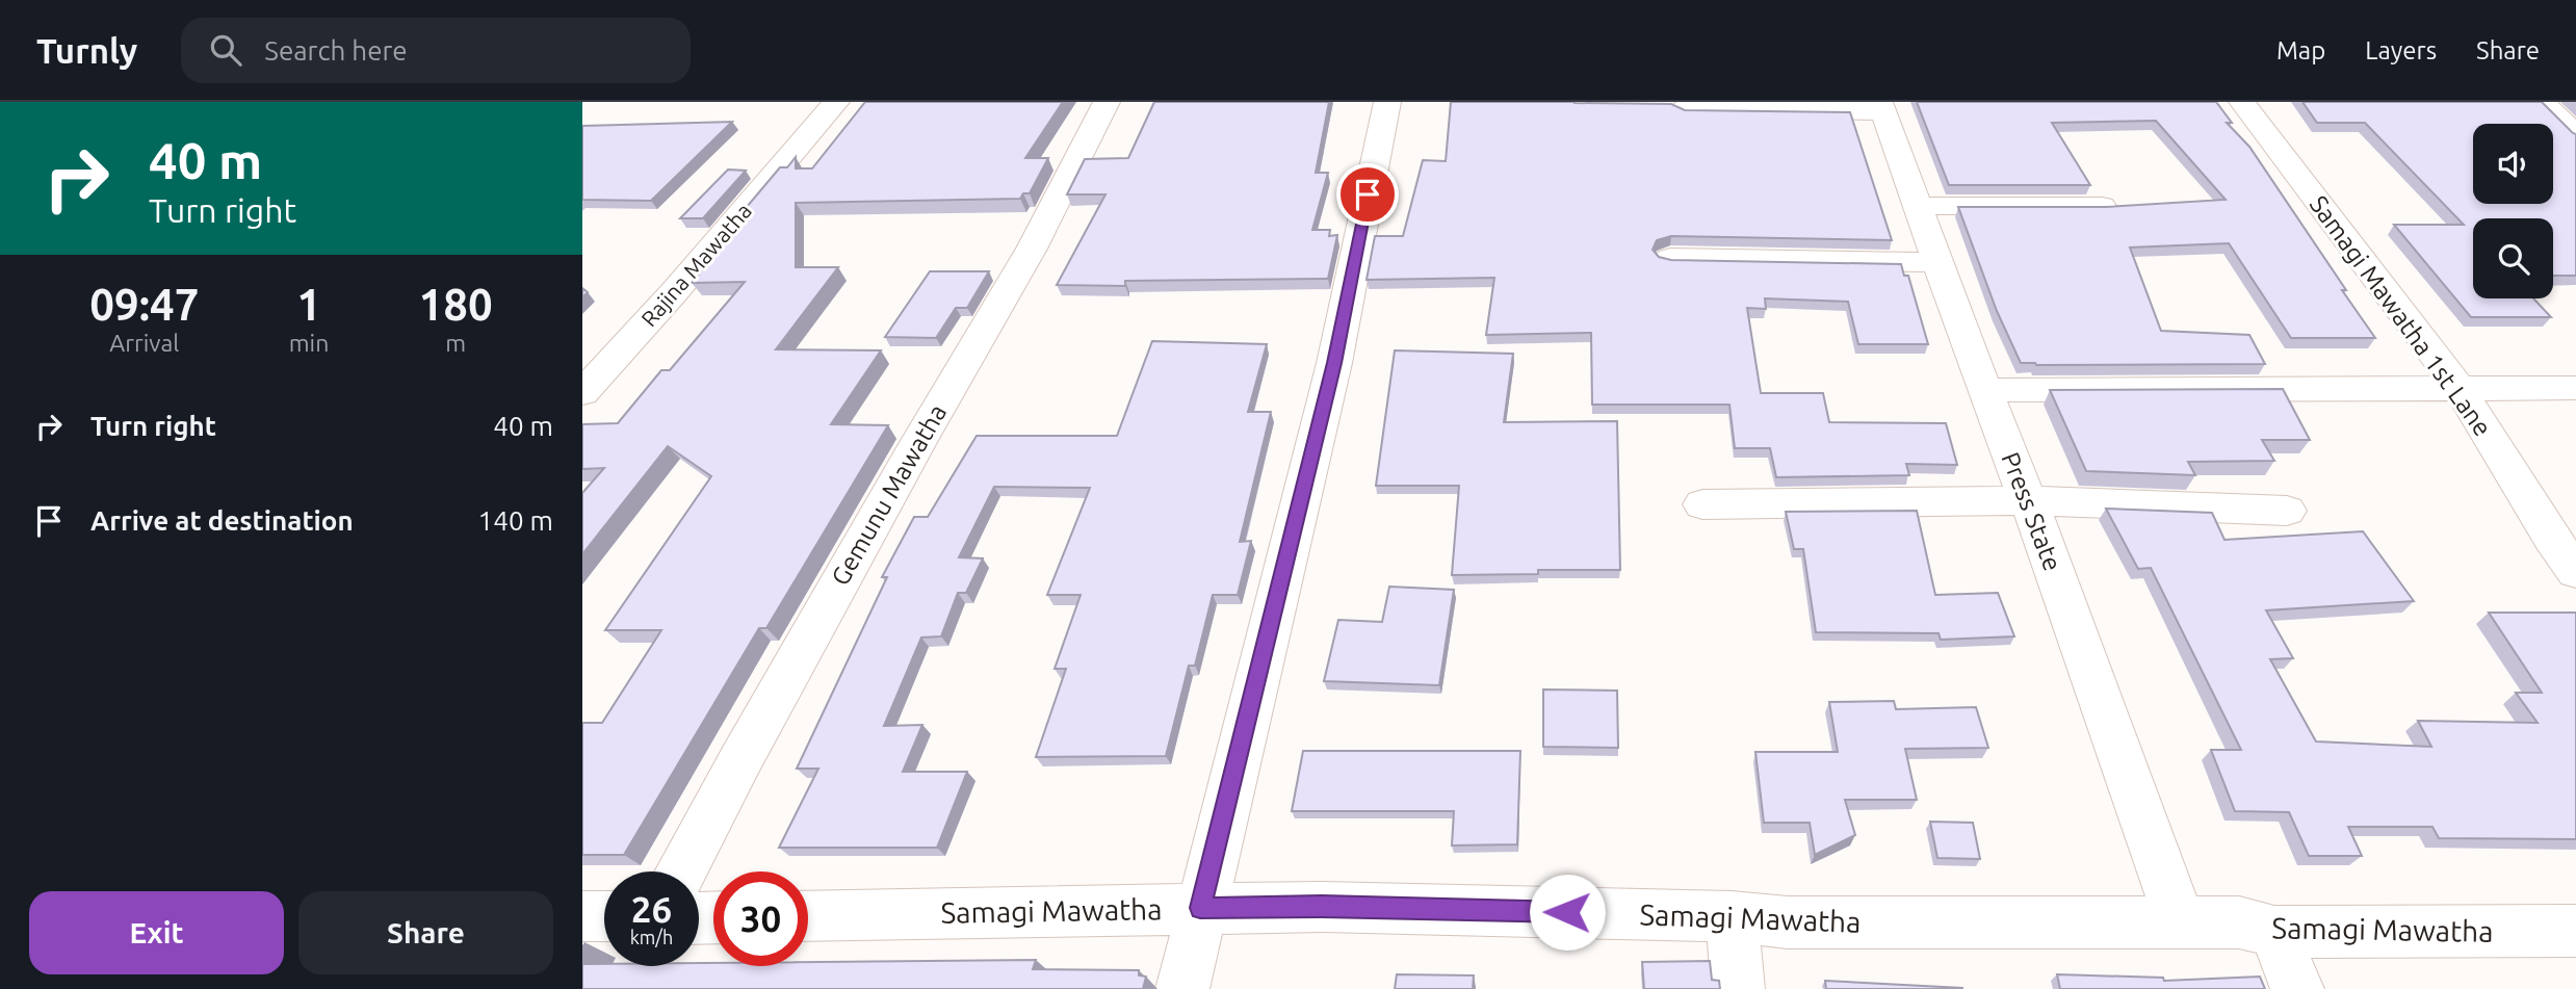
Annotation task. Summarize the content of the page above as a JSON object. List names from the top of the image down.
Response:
{
  "streets": {
    "street": [
      "Rajina Mawatha",
      "Samagi Mawatha 1st Lane",
      "Gemunu Mawatha",
      "Press State",
      "Samagi Mawatha"
    ]
  },
  "crossings": [
    ["Press State", "Samagi Mawatha"]
  ],
  "page": {
    "header": "Turnly",
    "search": "Search here",
    "nav": ["Map", "Layers", "Share"],
    "turn": ["40 m", "Turn right"],
    "eta": [
      "09:47",
      "Arrival",
      "1",
      "min",
      "180",
      "m"
    ],
    "list": [
      {
        "name": "Turn right",
        "value": "40 m"
      },
      {
        "name": "Arrive at destination",
        "value": "140 m"
      }
    ],
    "speed": "26 km/h",
    "limit": "30",
    "buttons": ["Exit", "Share"]
  }
}
